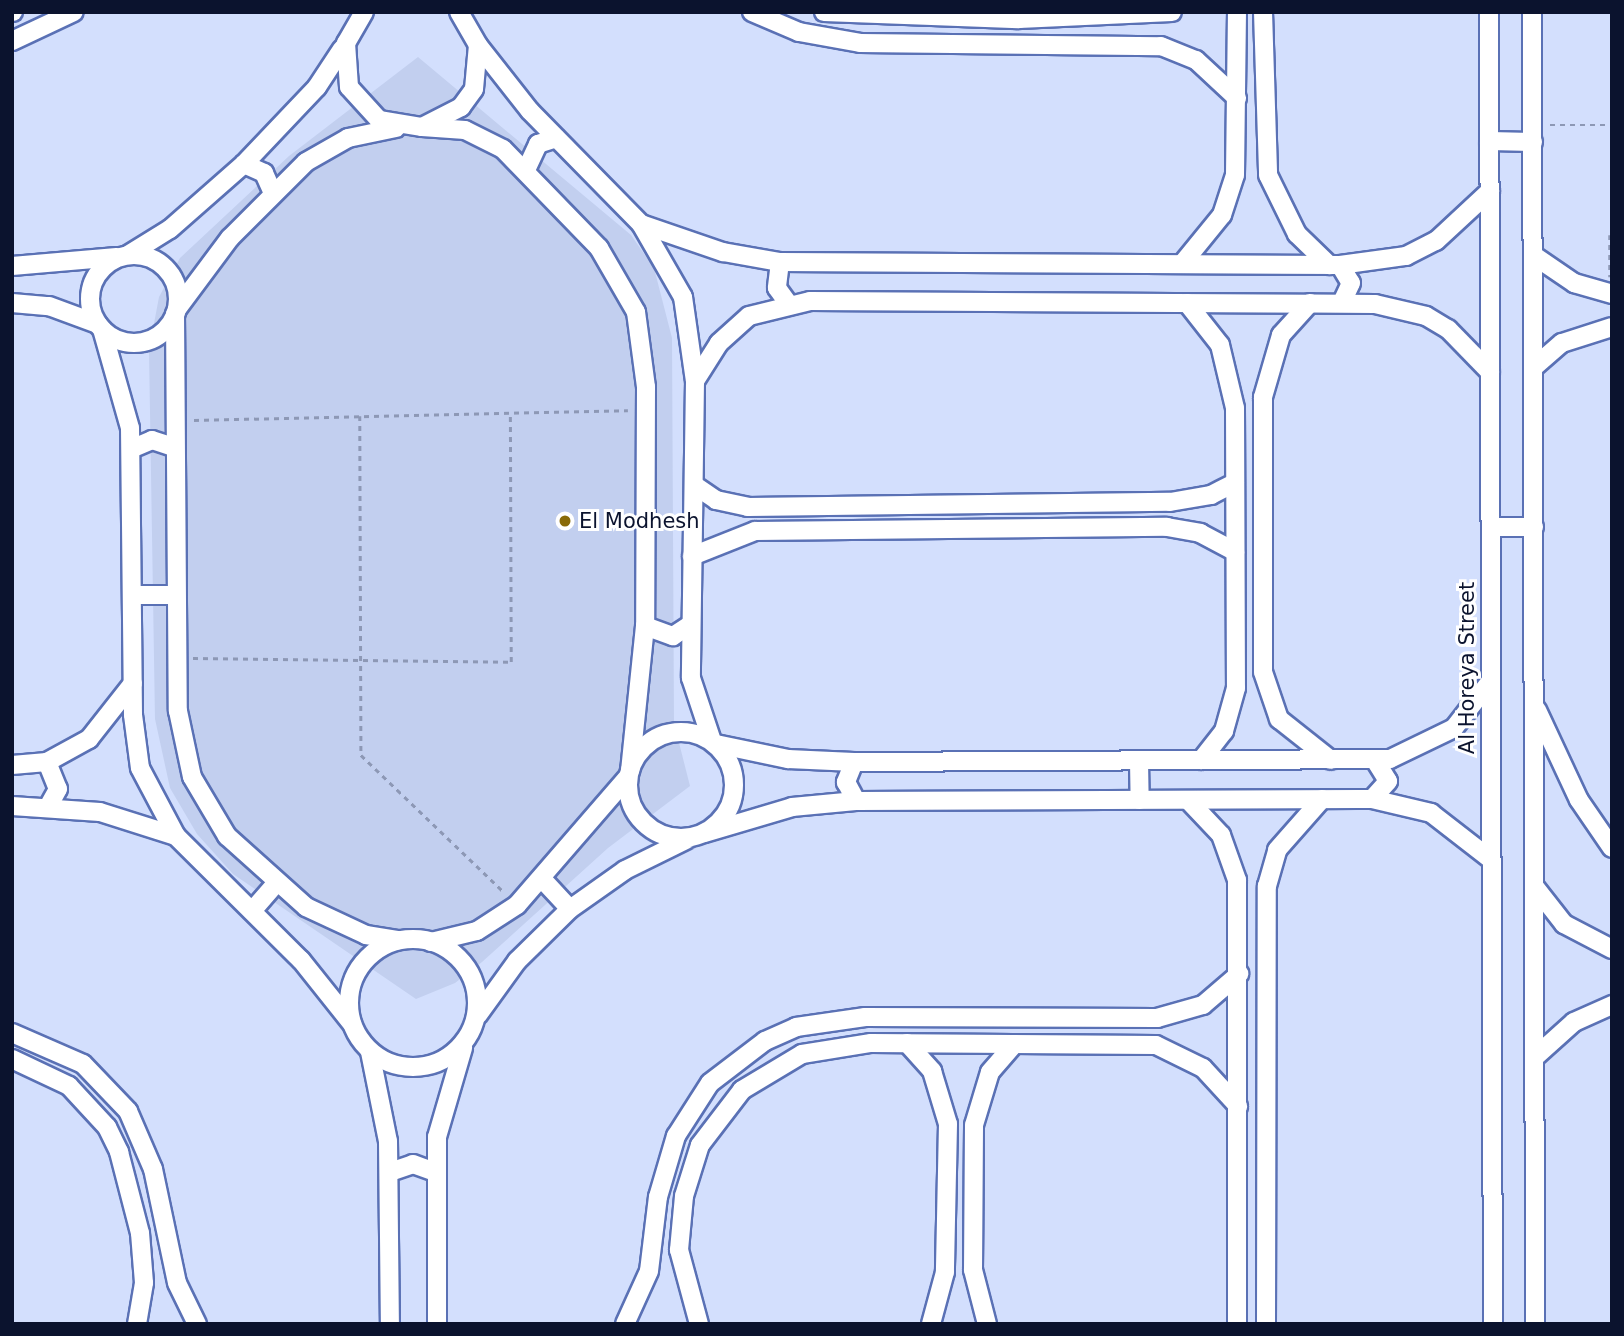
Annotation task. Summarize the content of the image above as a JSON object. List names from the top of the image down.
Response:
{
  "streets": {
    "street": ["Al Horeya Street"]
  },
  "places": ["El Modhesh"]
}
